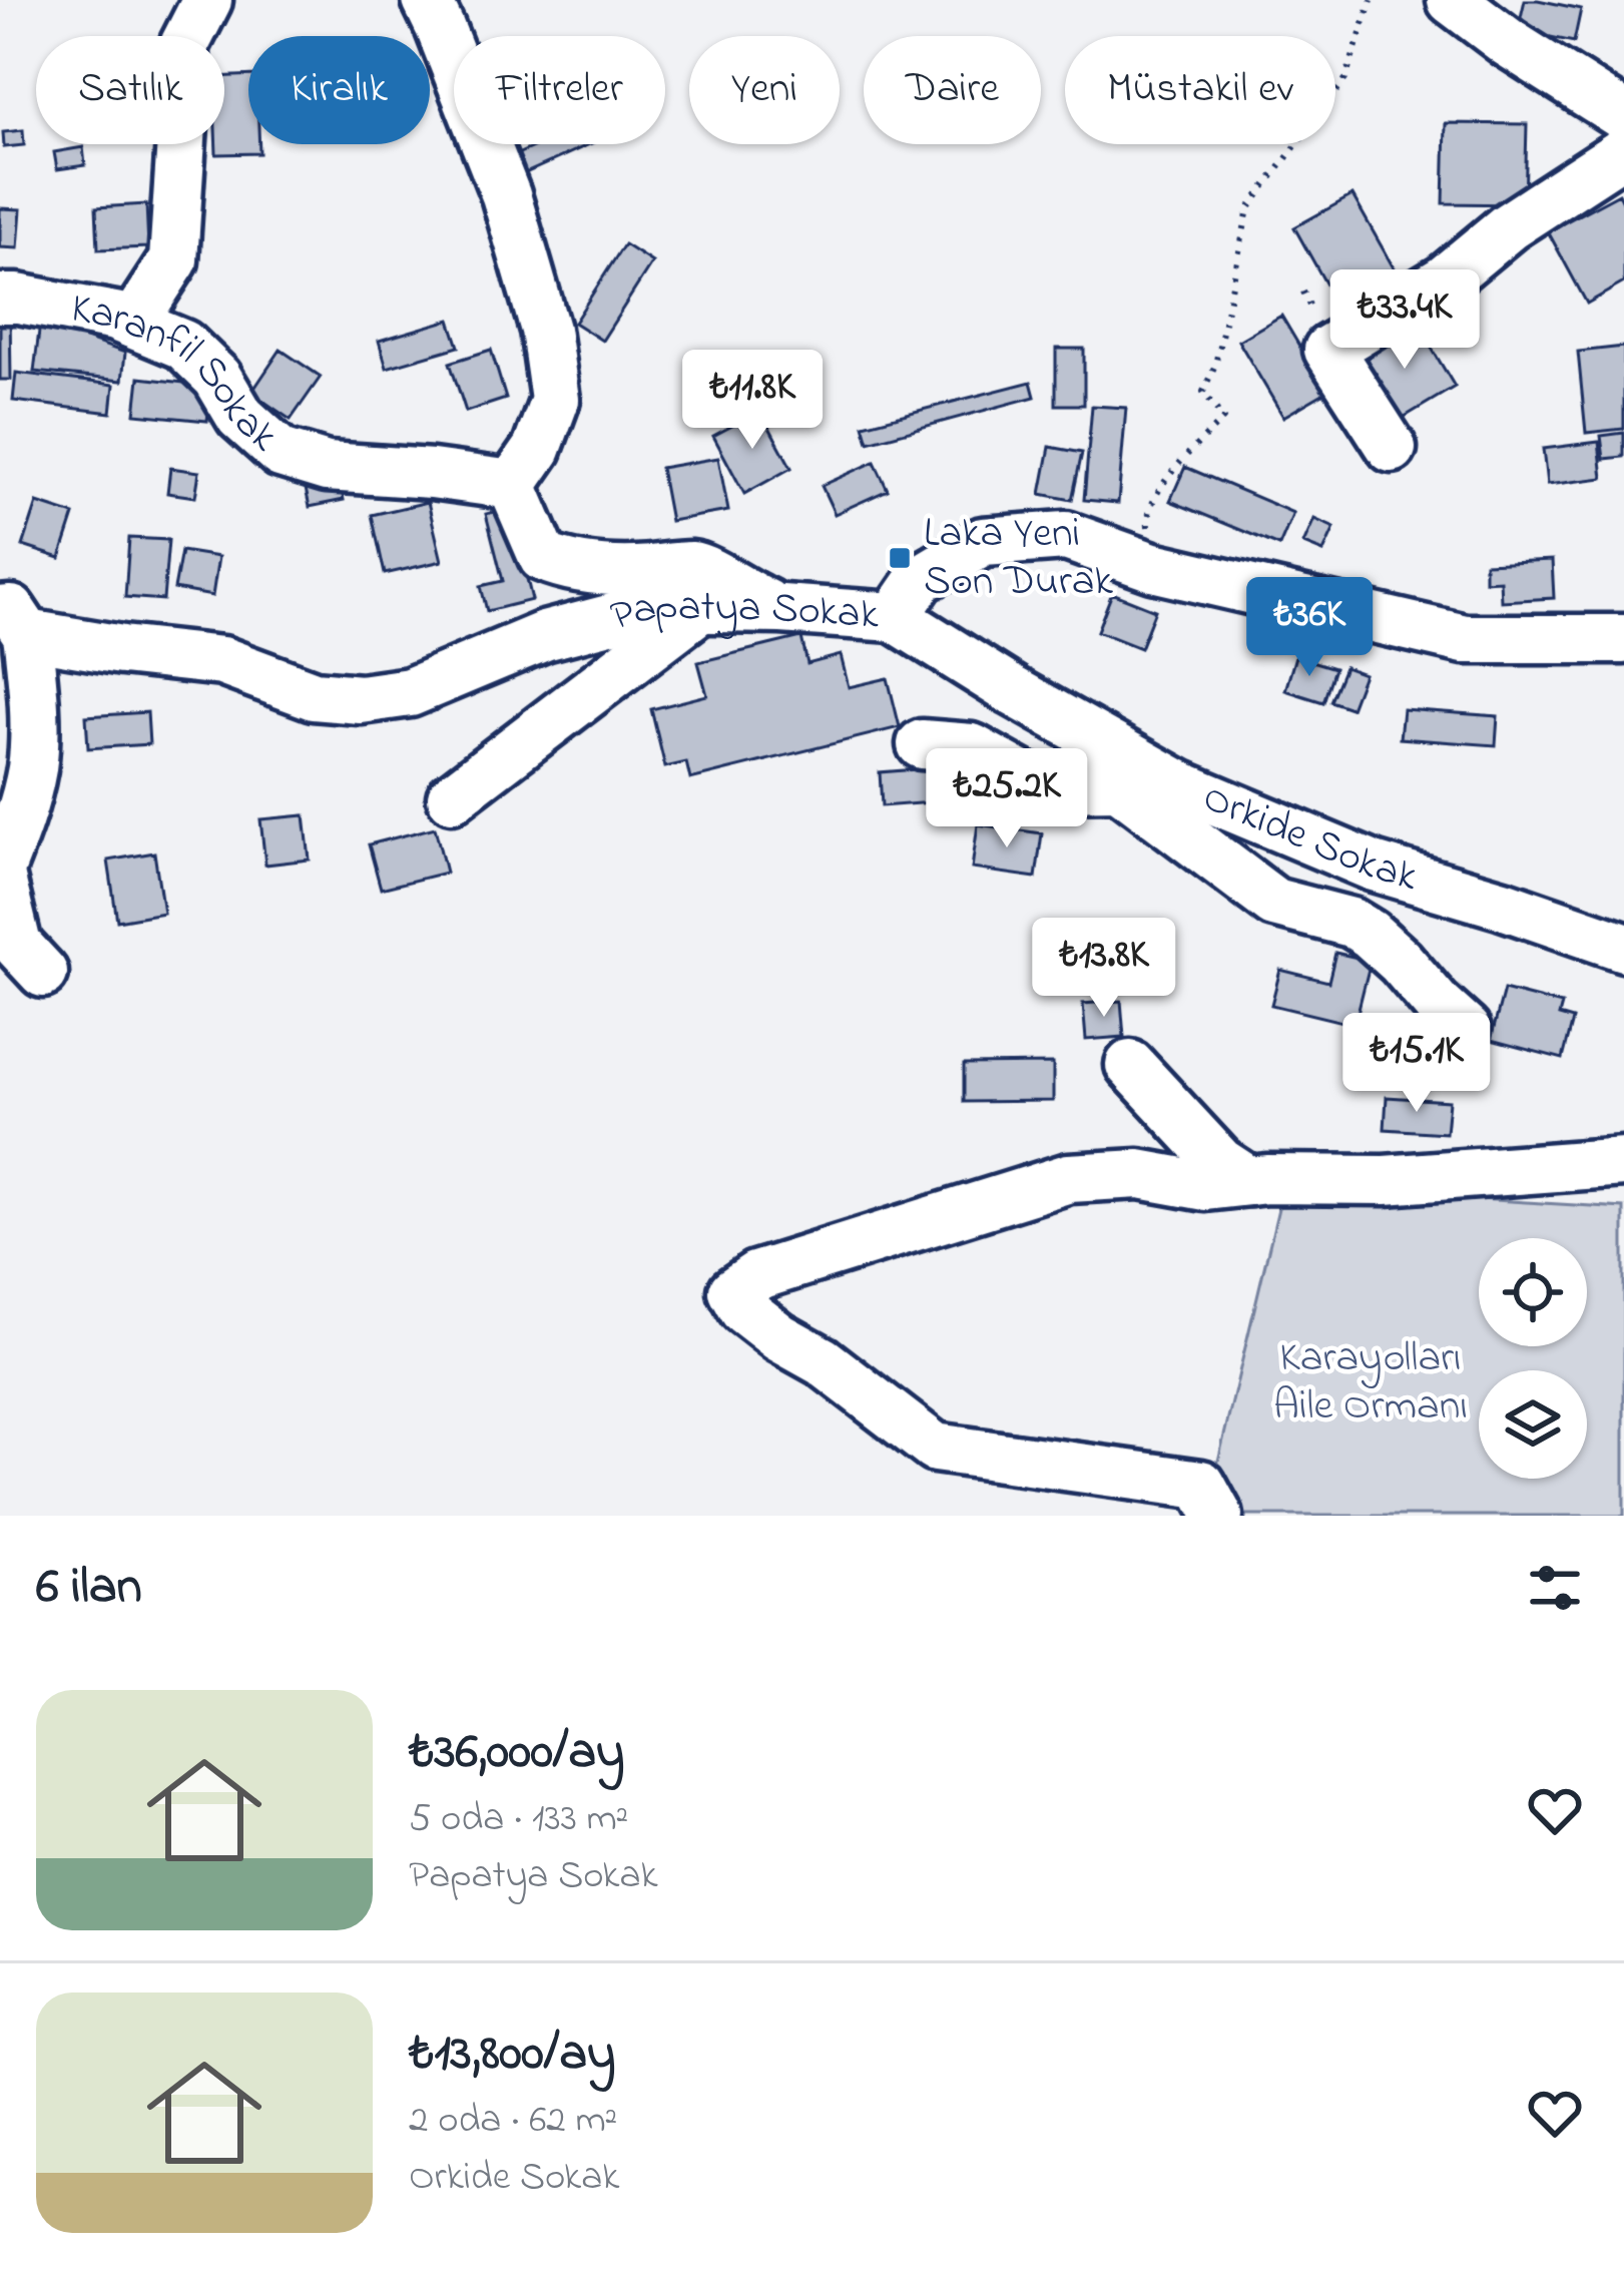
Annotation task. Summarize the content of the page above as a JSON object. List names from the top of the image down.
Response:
{
  "streets": {
    "street": ["Karanfil Sokak", "Papatya Sokak", "Orkide Sokak"]
  },
  "crossings": [
    ["Papatya Sokak", "Orkide Sokak"]
  ],
  "parks": ["Karayolları Aile Ormanı"],
  "places": {
    "transit": ["Laka Yeni Son Durak"]
  },
  "page": {
    "chip": [
      "Satılık",
      "Kiralık",
      "Filtreler",
      "Yeni",
      "Daire",
      "Müstakil ev"
    ],
    "price": [
      "₺33.4K",
      "₺11.8K",
      "₺36K",
      "₺25.2K",
      "₺13.8K",
      "₺15.1K"
    ],
    "heading": "6 ilan",
    "list": [
      {
        "name": "₺36,000/ay",
        "note": "5 oda · 133 m² · Papatya Sokak"
      },
      {
        "name": "₺13,800/ay",
        "note": "2 oda · 62 m² · Orkide Sokak"
      }
    ]
  }
}
